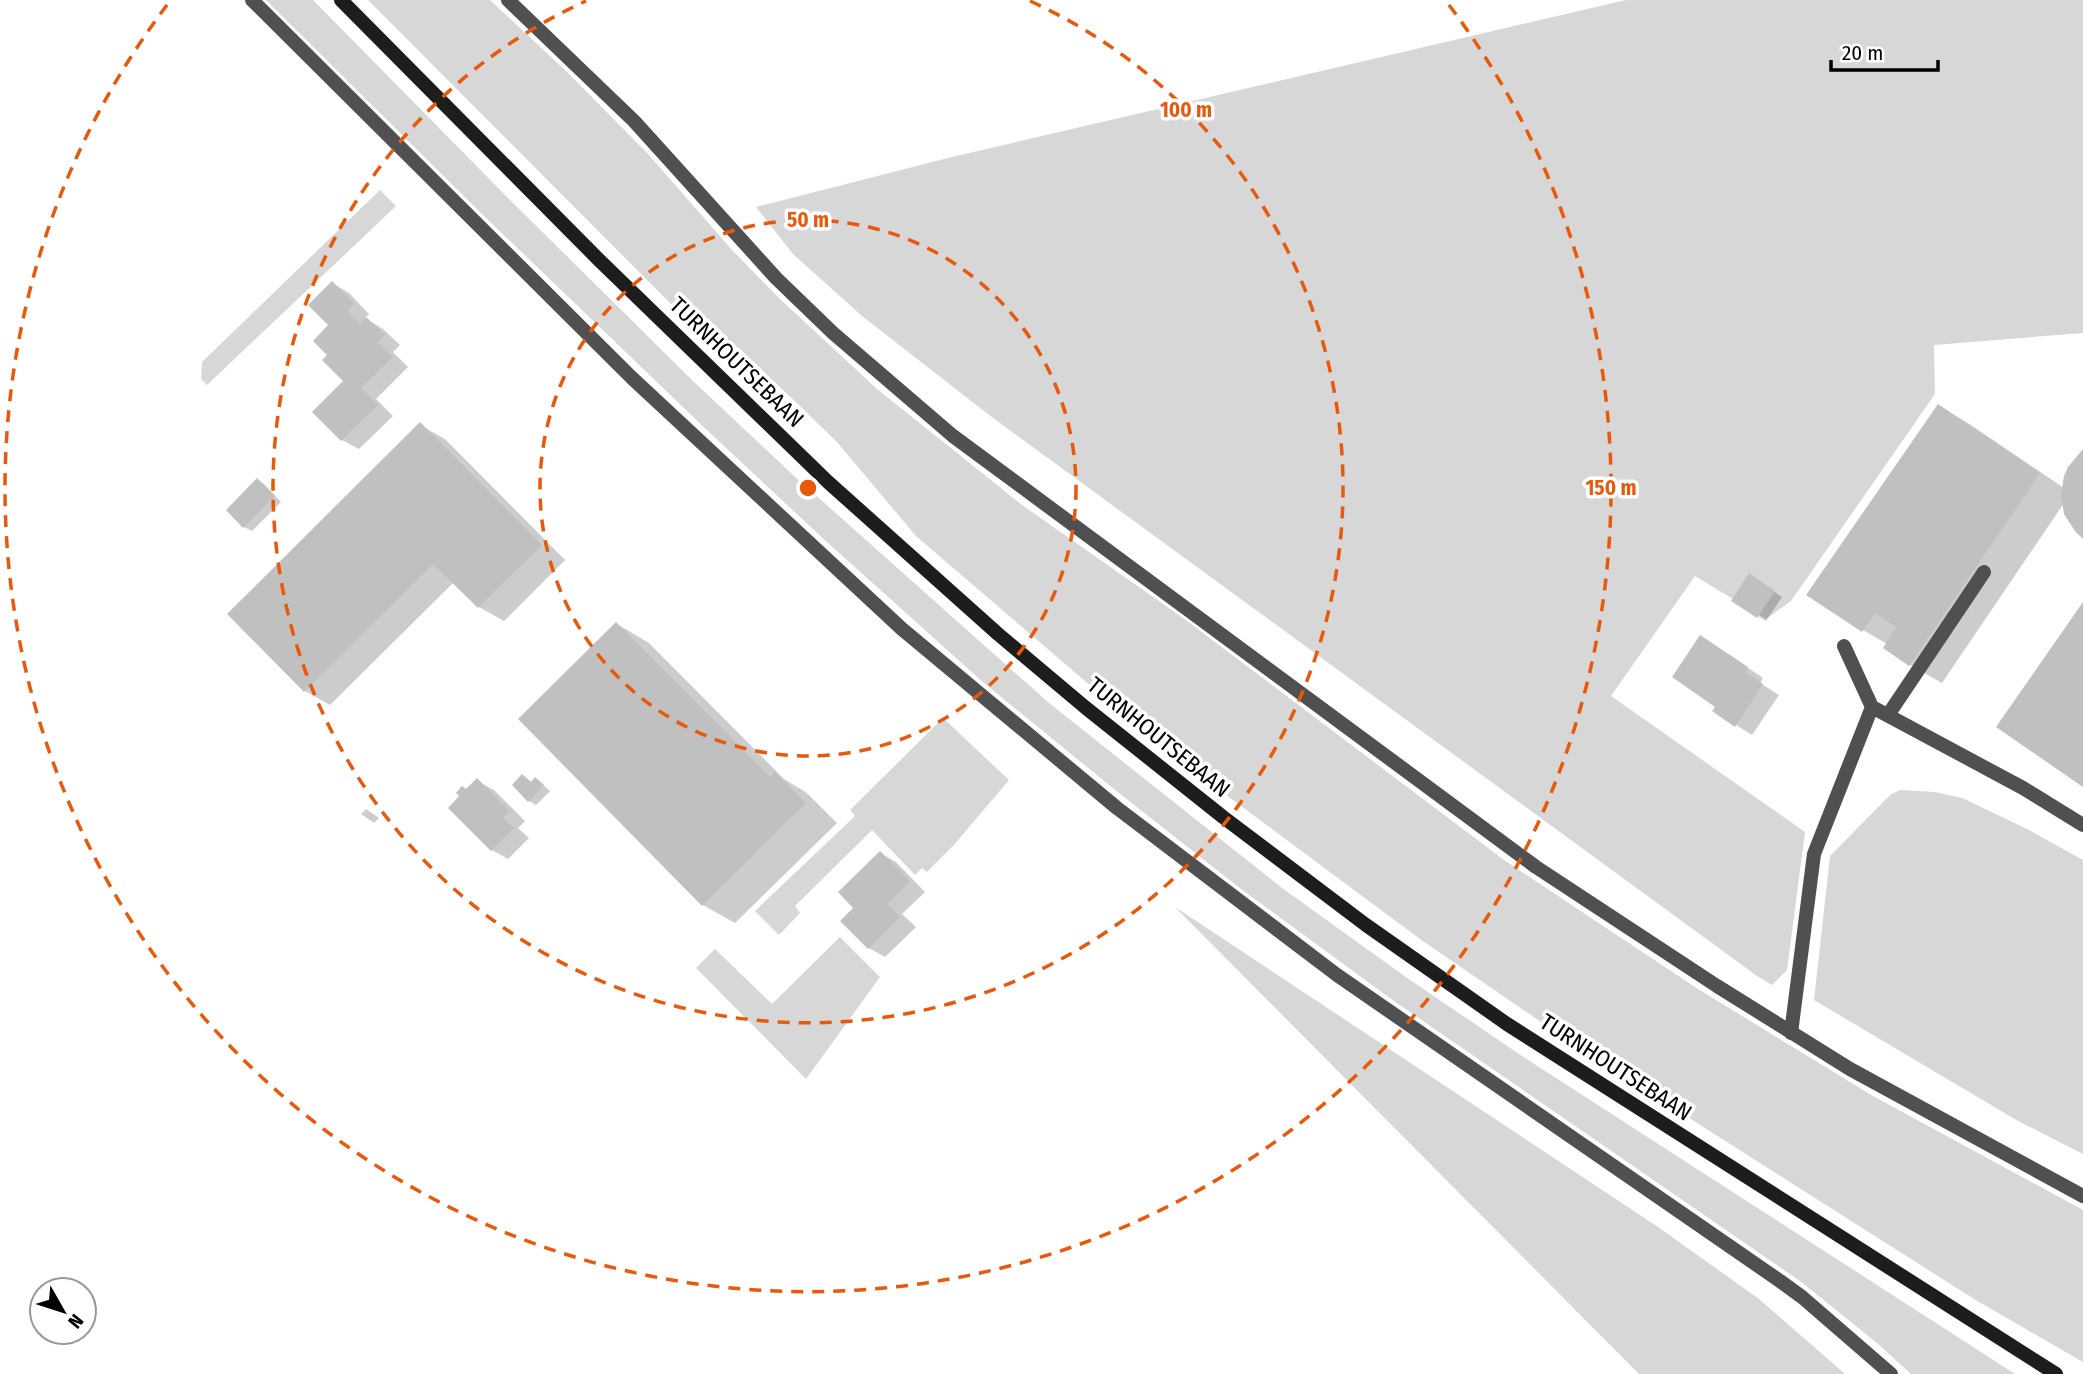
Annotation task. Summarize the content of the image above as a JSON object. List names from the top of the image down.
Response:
{
  "streets": {
    "main road": ["TURNHOUTSEBAAN"]
  },
  "scale_bar": "20 m",
  "north": "bottom right",
  "rings": ["100 m", "50 m", "150 m"]
}
